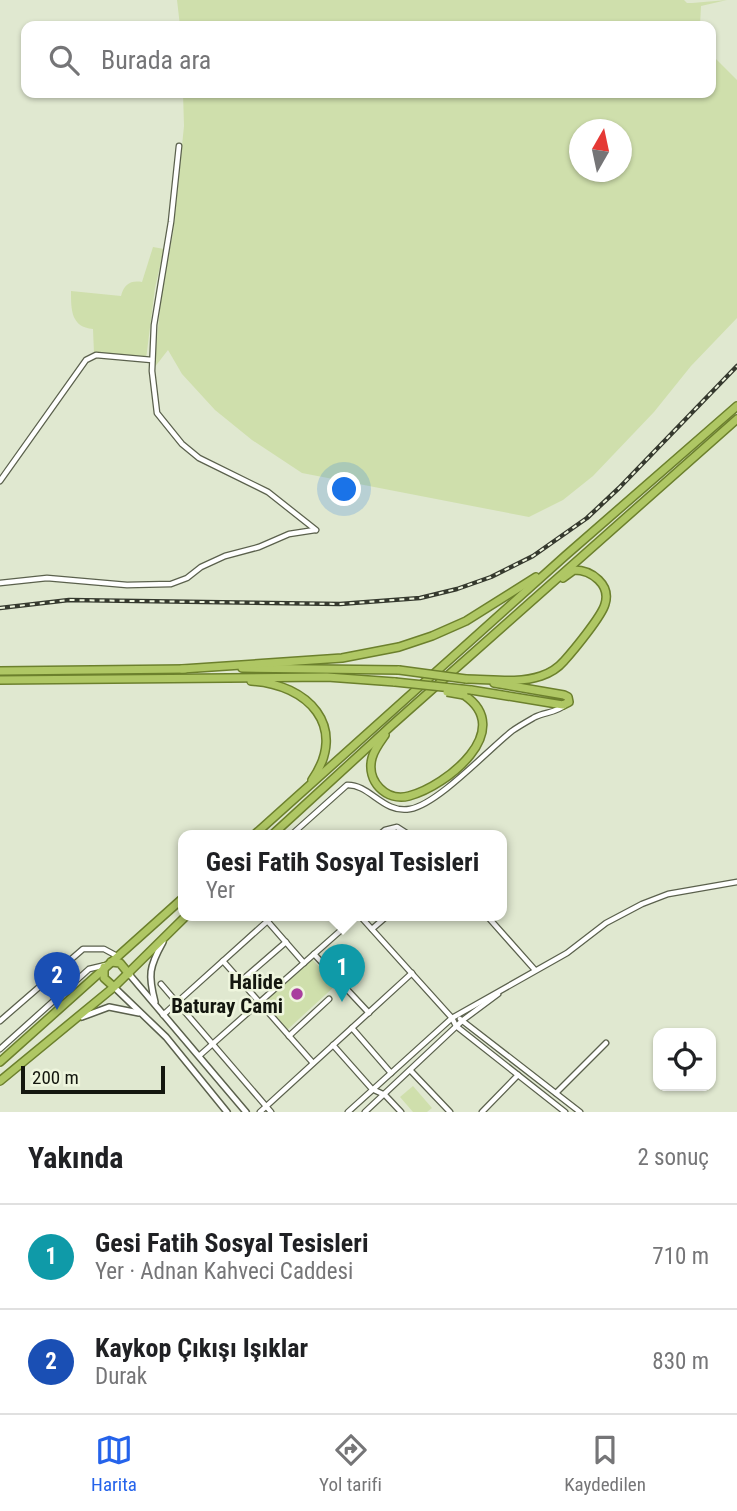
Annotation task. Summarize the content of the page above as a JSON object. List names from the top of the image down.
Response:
{
  "places": ["Halide Baturay Cami"],
  "scale_bar": "200 m",
  "north": "top",
  "page": {
    "search": "Burada ara",
    "popup": ["Gesi Fatih Sosyal Tesisleri", "Yer"],
    "pins": ["1", "2"],
    "scale": "200 m",
    "heading": ["Yakında", "2 sonuç"],
    "list": [
      {
        "mark": "1",
        "name": "Gesi Fatih Sosyal Tesisleri",
        "note": "Yer · Adnan Kahveci Caddesi",
        "value": "710 m"
      },
      {
        "mark": "2",
        "name": "Kaykop Çıkışı Işıklar",
        "note": "Durak",
        "value": "830 m"
      }
    ],
    "nav": ["Harita", "Yol tarifi", "Kaydedilen"]
  }
}
